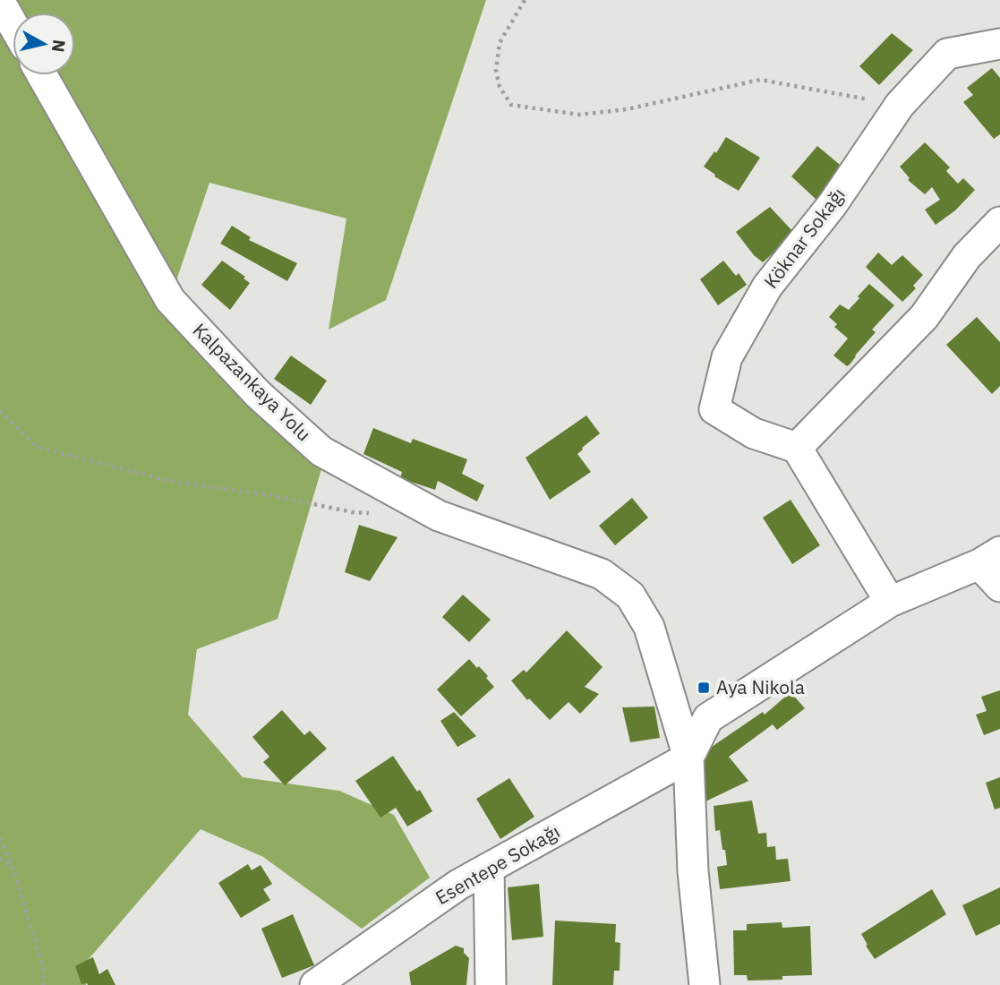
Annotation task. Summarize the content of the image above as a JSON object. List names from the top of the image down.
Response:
{
  "streets": {
    "street": ["Köknar Sokağı", "Kalpazankaya Yolu", "Esentepe Sokağı"]
  },
  "crossings": [
    ["Kalpazankaya Yolu", "Esentepe Sokağı"]
  ],
  "places": {
    "transit": ["Aya Nikola"]
  },
  "north": "right"
}
